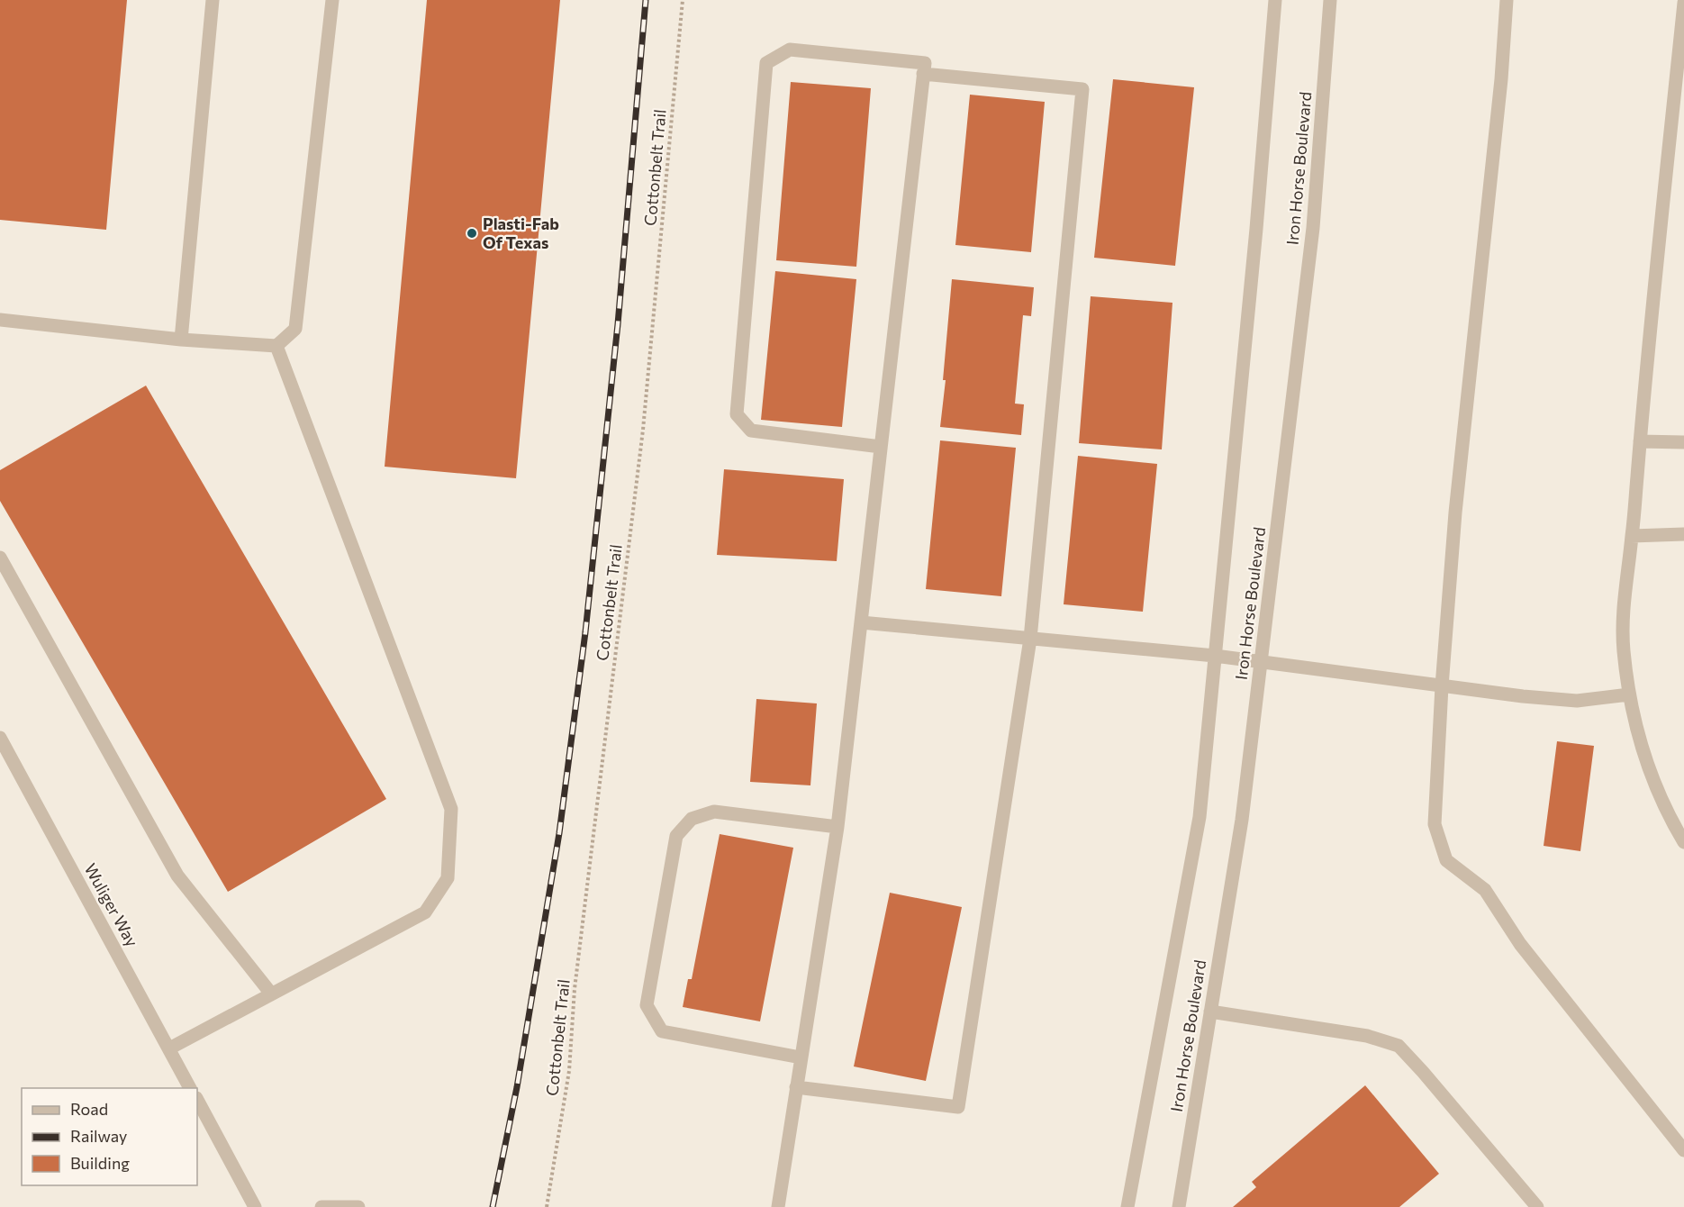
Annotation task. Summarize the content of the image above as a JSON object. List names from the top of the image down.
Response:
{
  "streets": {
    "street": ["Iron Horse Boulevard", "Wuliger Way"],
    "path": ["Cottonbelt Trail"]
  },
  "places": ["Plasti-Fab Of Texas"],
  "legend": ["Road", "Railway", "Building"]
}
